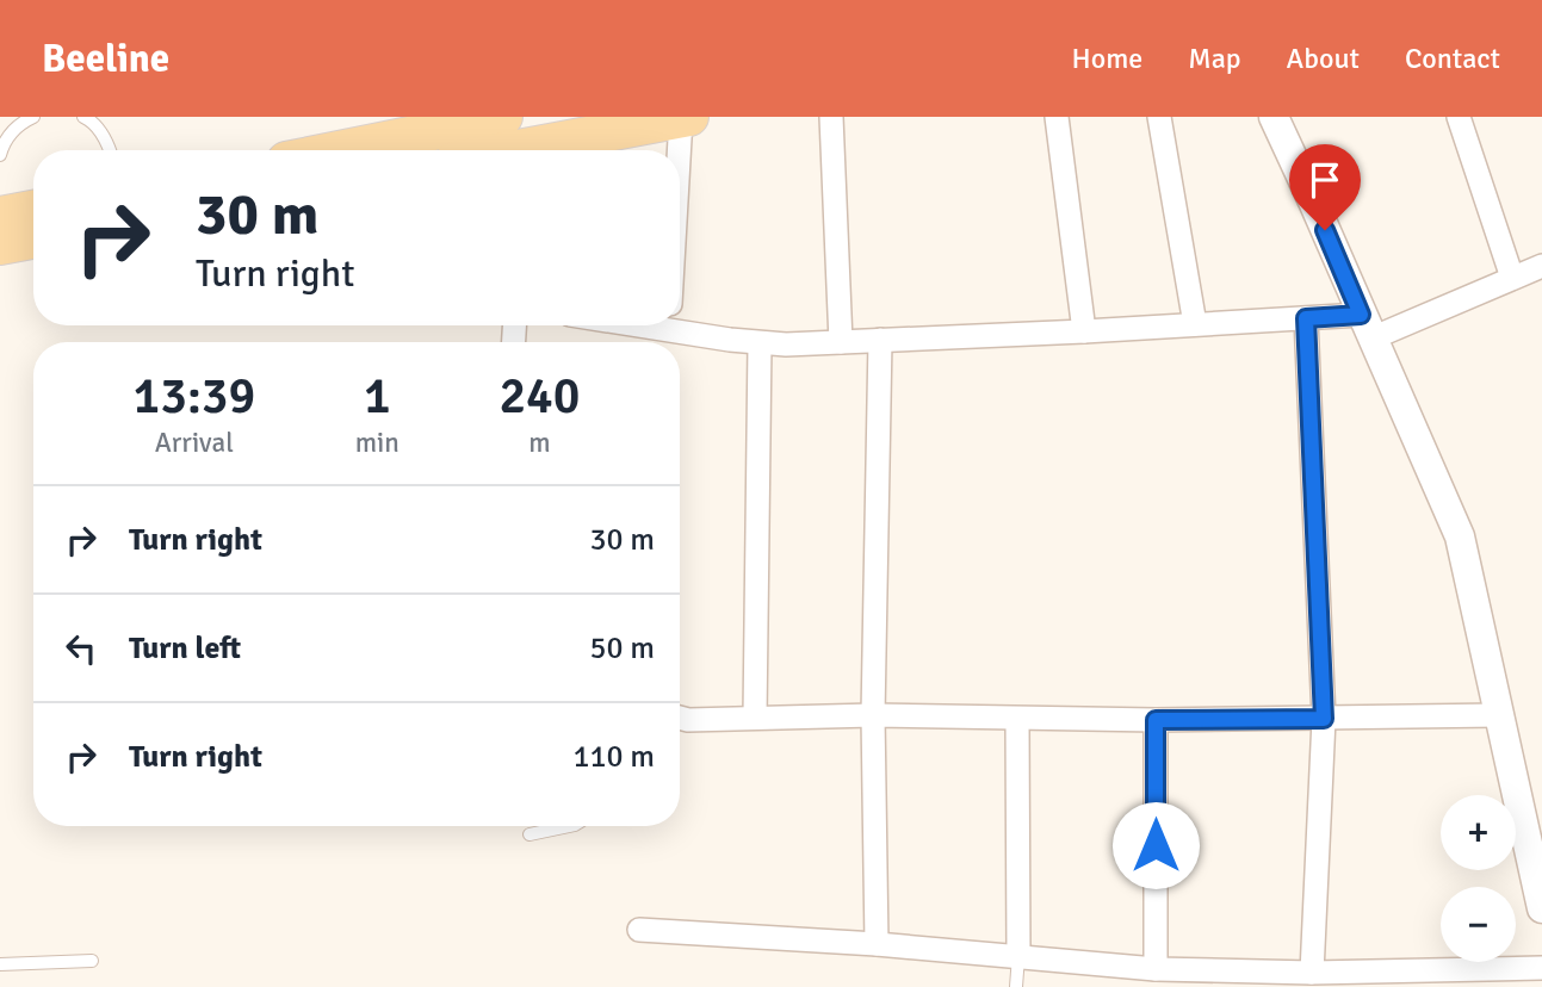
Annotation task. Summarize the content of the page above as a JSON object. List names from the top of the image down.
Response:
{
  "page": {
    "header": "Beeline",
    "nav": [
      "Home",
      "Map",
      "About",
      "Contact"
    ],
    "turn": ["30 m", "Turn right"],
    "eta": [
      "13:39",
      "Arrival",
      "1",
      "min",
      "240",
      "m"
    ],
    "list": [
      {
        "name": "Turn right",
        "value": "30 m"
      },
      {
        "name": "Turn left",
        "value": "50 m"
      },
      {
        "name": "Turn right",
        "value": "110 m"
      }
    ],
    "map_buttons": ["+", "−"]
  }
}
